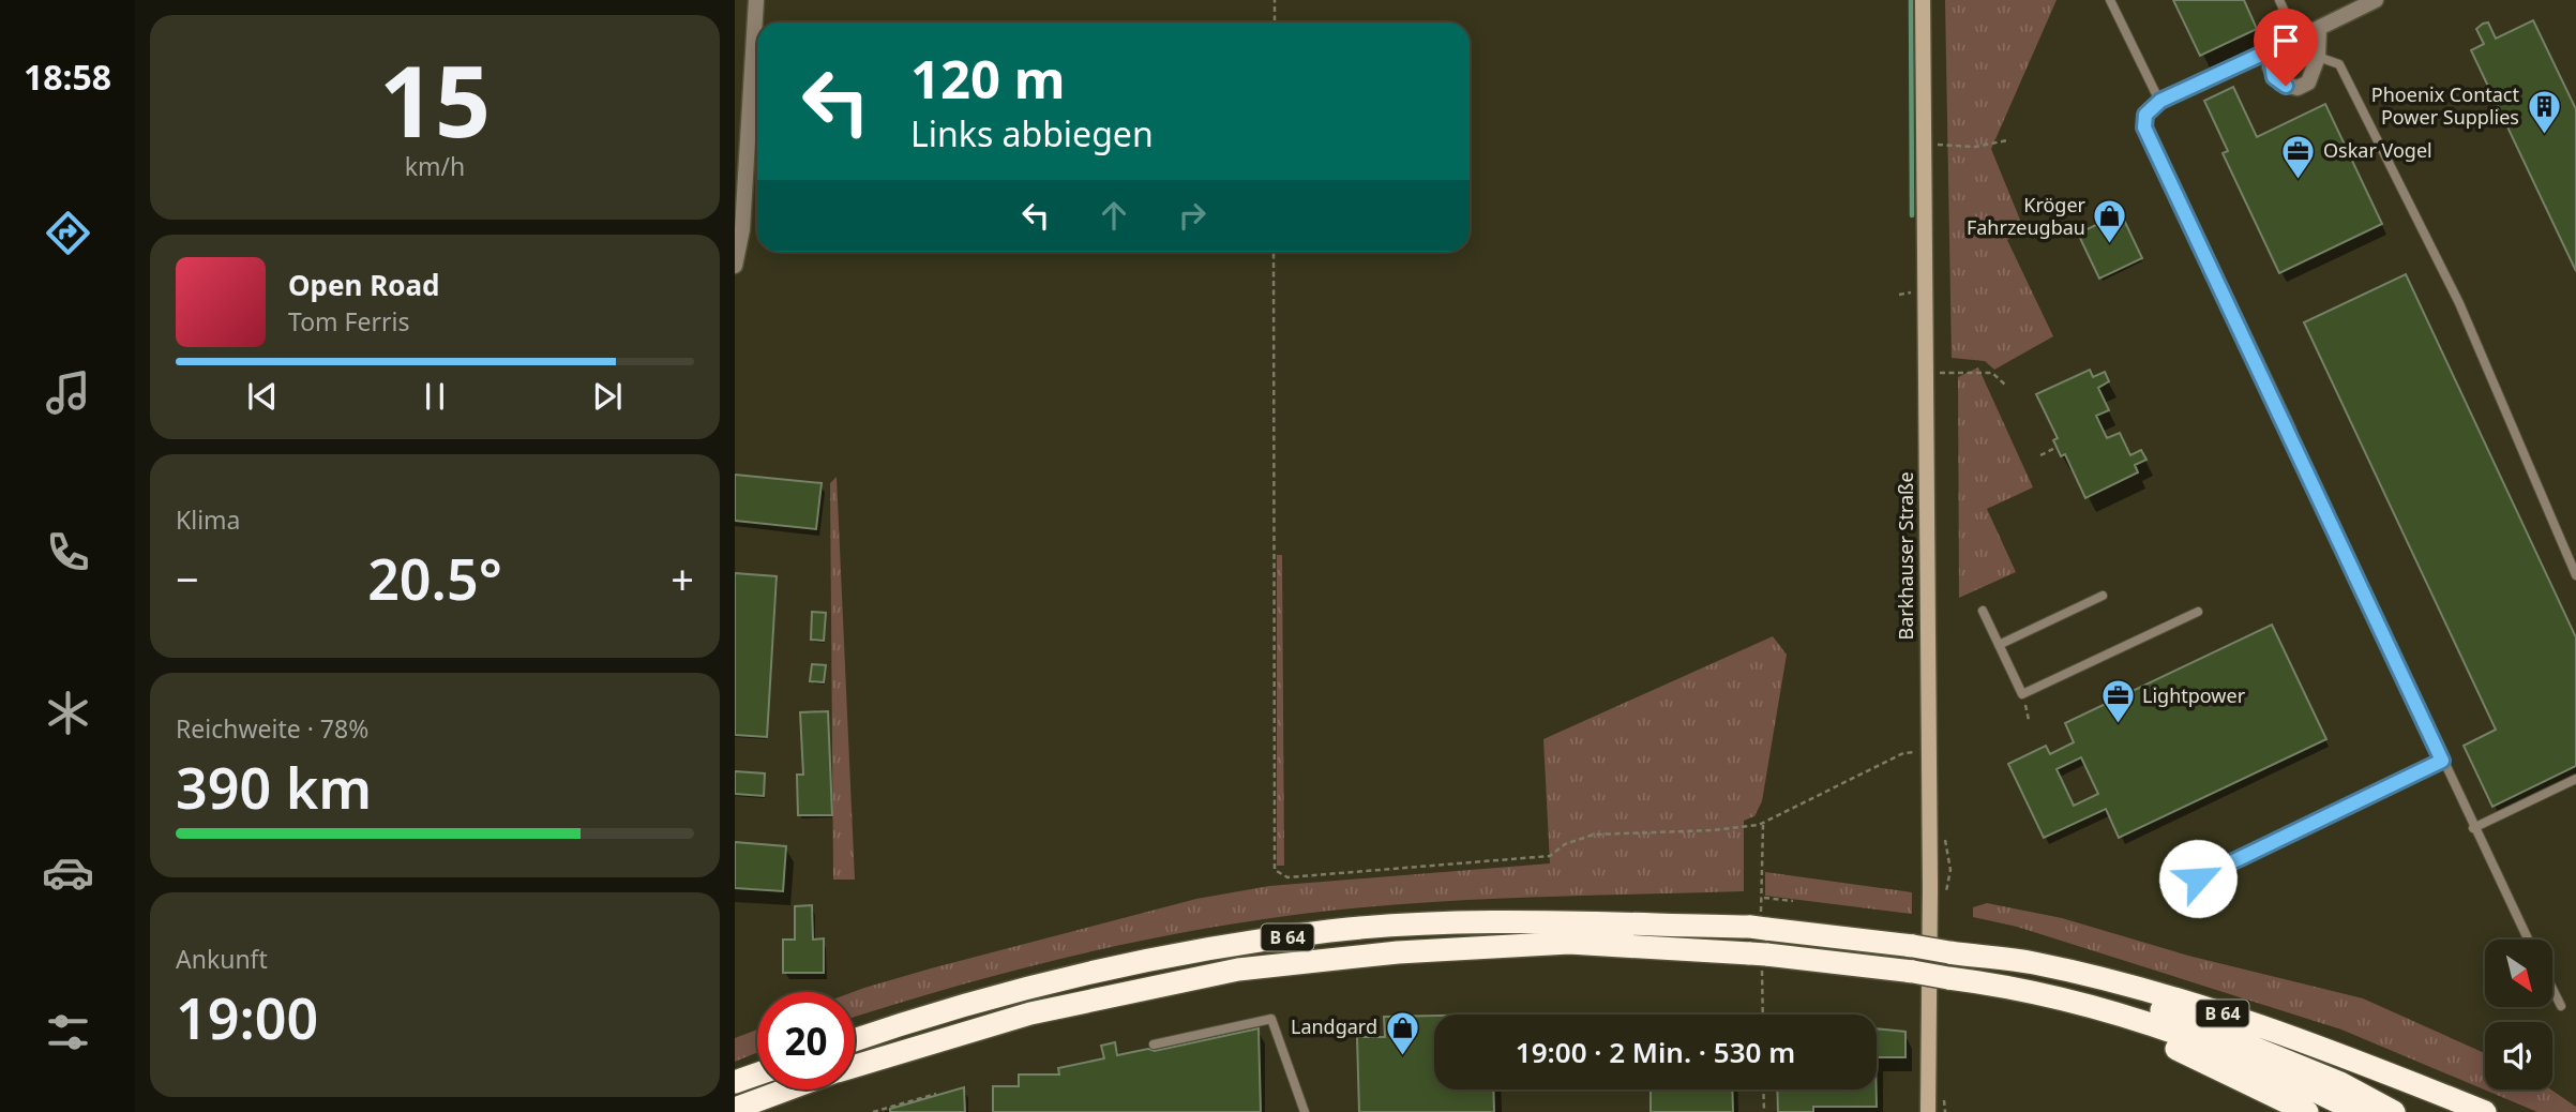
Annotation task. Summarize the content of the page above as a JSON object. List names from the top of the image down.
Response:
{
  "streets": {
    "highway": ["B 64"],
    "street": ["Barkhauser Straße"]
  },
  "places": {
    "building": ["Phoenix Contact Power Supplies"],
    "office": ["Oskar Vogel", "Lightpower"],
    "shop": ["Kröger Fahrzeugbau", "Landgard"]
  },
  "north": "bottom right",
  "page": {
    "tabs": "18:58",
    "tile": [
      ["15", "km/h"],
      "Klima",
      ["Reichweite · 78%", "390 km"],
      ["Ankunft", "19:00"]
    ],
    "turn": ["120 m", "Links abbiegen"],
    "song": ["Open Road", "Tom Ferris"],
    "heat": ["−", "20.5°", "+"],
    "limit": "20",
    "trip": "19:00 · 2 Min. · 530 m"
  }
}
